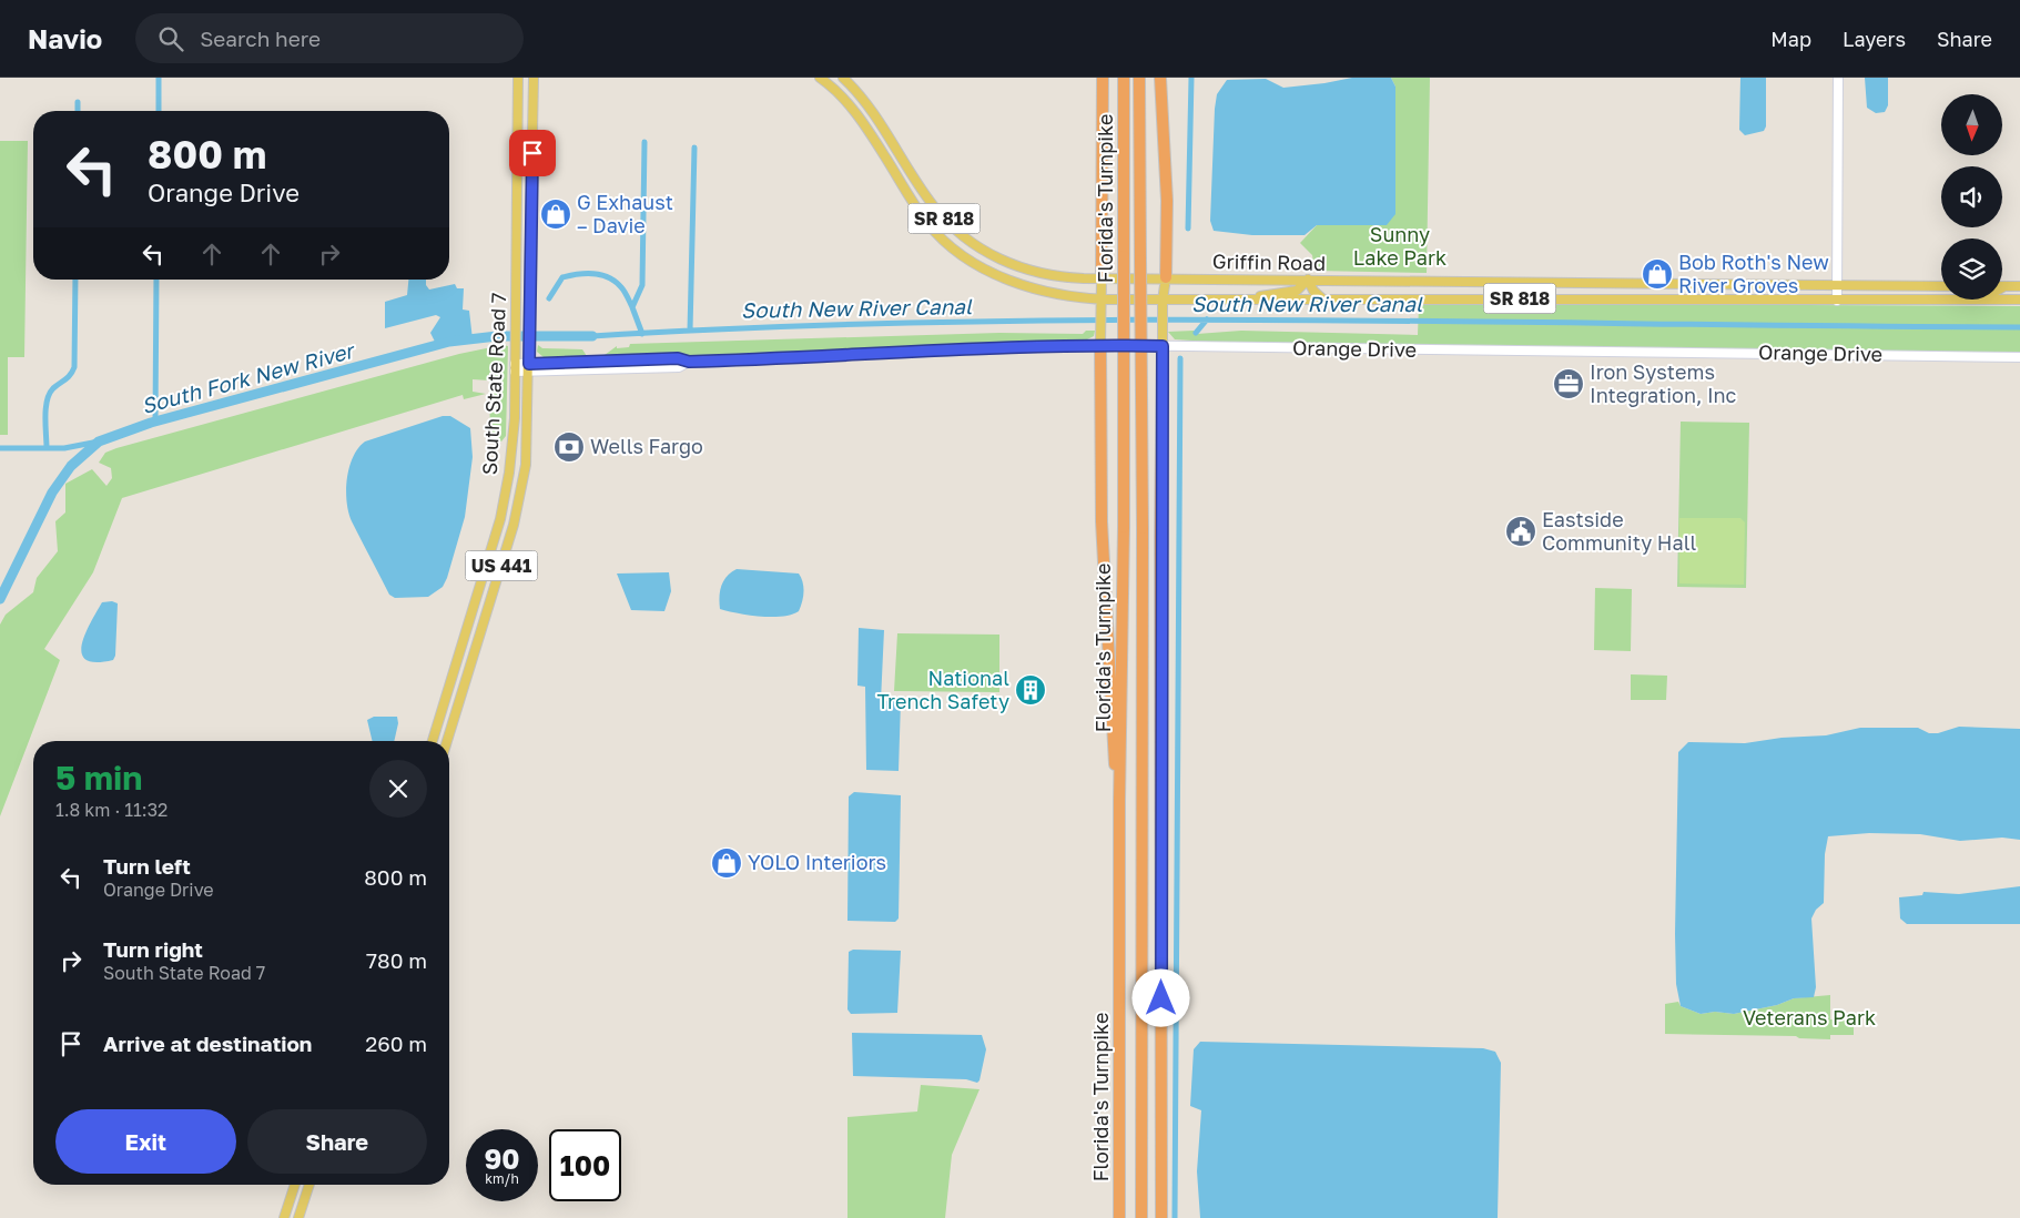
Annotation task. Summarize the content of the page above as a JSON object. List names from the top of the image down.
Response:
{
  "streets": {
    "highway": ["Florida's Turnpike"],
    "main road": [
      "SR 818",
      "Griffin Road",
      "South State Road 7",
      "US 441"
    ],
    "street": ["Orange Drive"]
  },
  "crossings": [
    ["Orange Drive", "South State Road 7"]
  ],
  "water": ["South New River Canal", "South Fork New River"],
  "parks": ["Sunny Lake Park", "Veterans Park"],
  "places": {
    "shop": ["G Exhaust – Davie", "Bob Roth's New River Groves", "YOLO Interiors"],
    "office": ["Iron Systems Integration, Inc"],
    "bank": ["Wells Fargo"],
    "public building": ["Eastside Community Hall"],
    "building": ["National Trench Safety"]
  },
  "north": "bottom",
  "page": {
    "header": "Navio",
    "search": "Search here",
    "nav": ["Map", "Layers", "Share"],
    "turn": ["800 m", "Orange Drive"],
    "heading": ["5 min", "1.8 km · 11:32"],
    "list": [
      {
        "name": "Turn left",
        "note": "Orange Drive",
        "value": "800 m"
      },
      {
        "name": "Turn right",
        "note": "South State Road 7",
        "value": "780 m"
      },
      {
        "name": "Arrive at destination",
        "value": "260 m"
      }
    ],
    "buttons": ["Exit", "Share"],
    "speed": "90 km/h",
    "limit": "100"
  }
}
